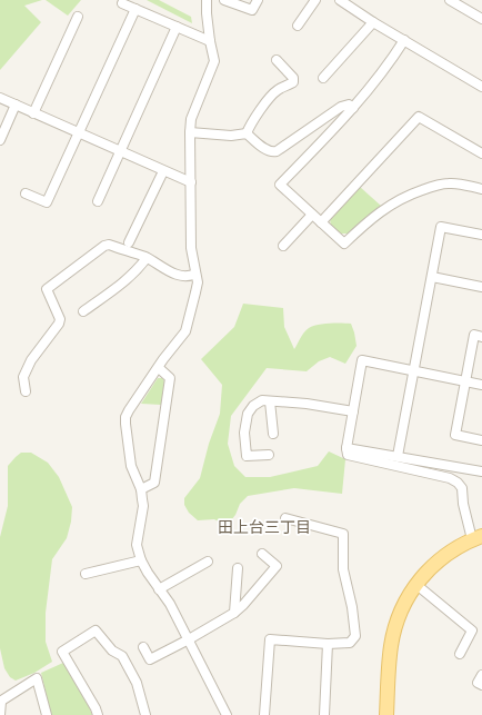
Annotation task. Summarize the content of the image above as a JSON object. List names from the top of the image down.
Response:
{
  "districts": ["田上台三丁目"]
}
